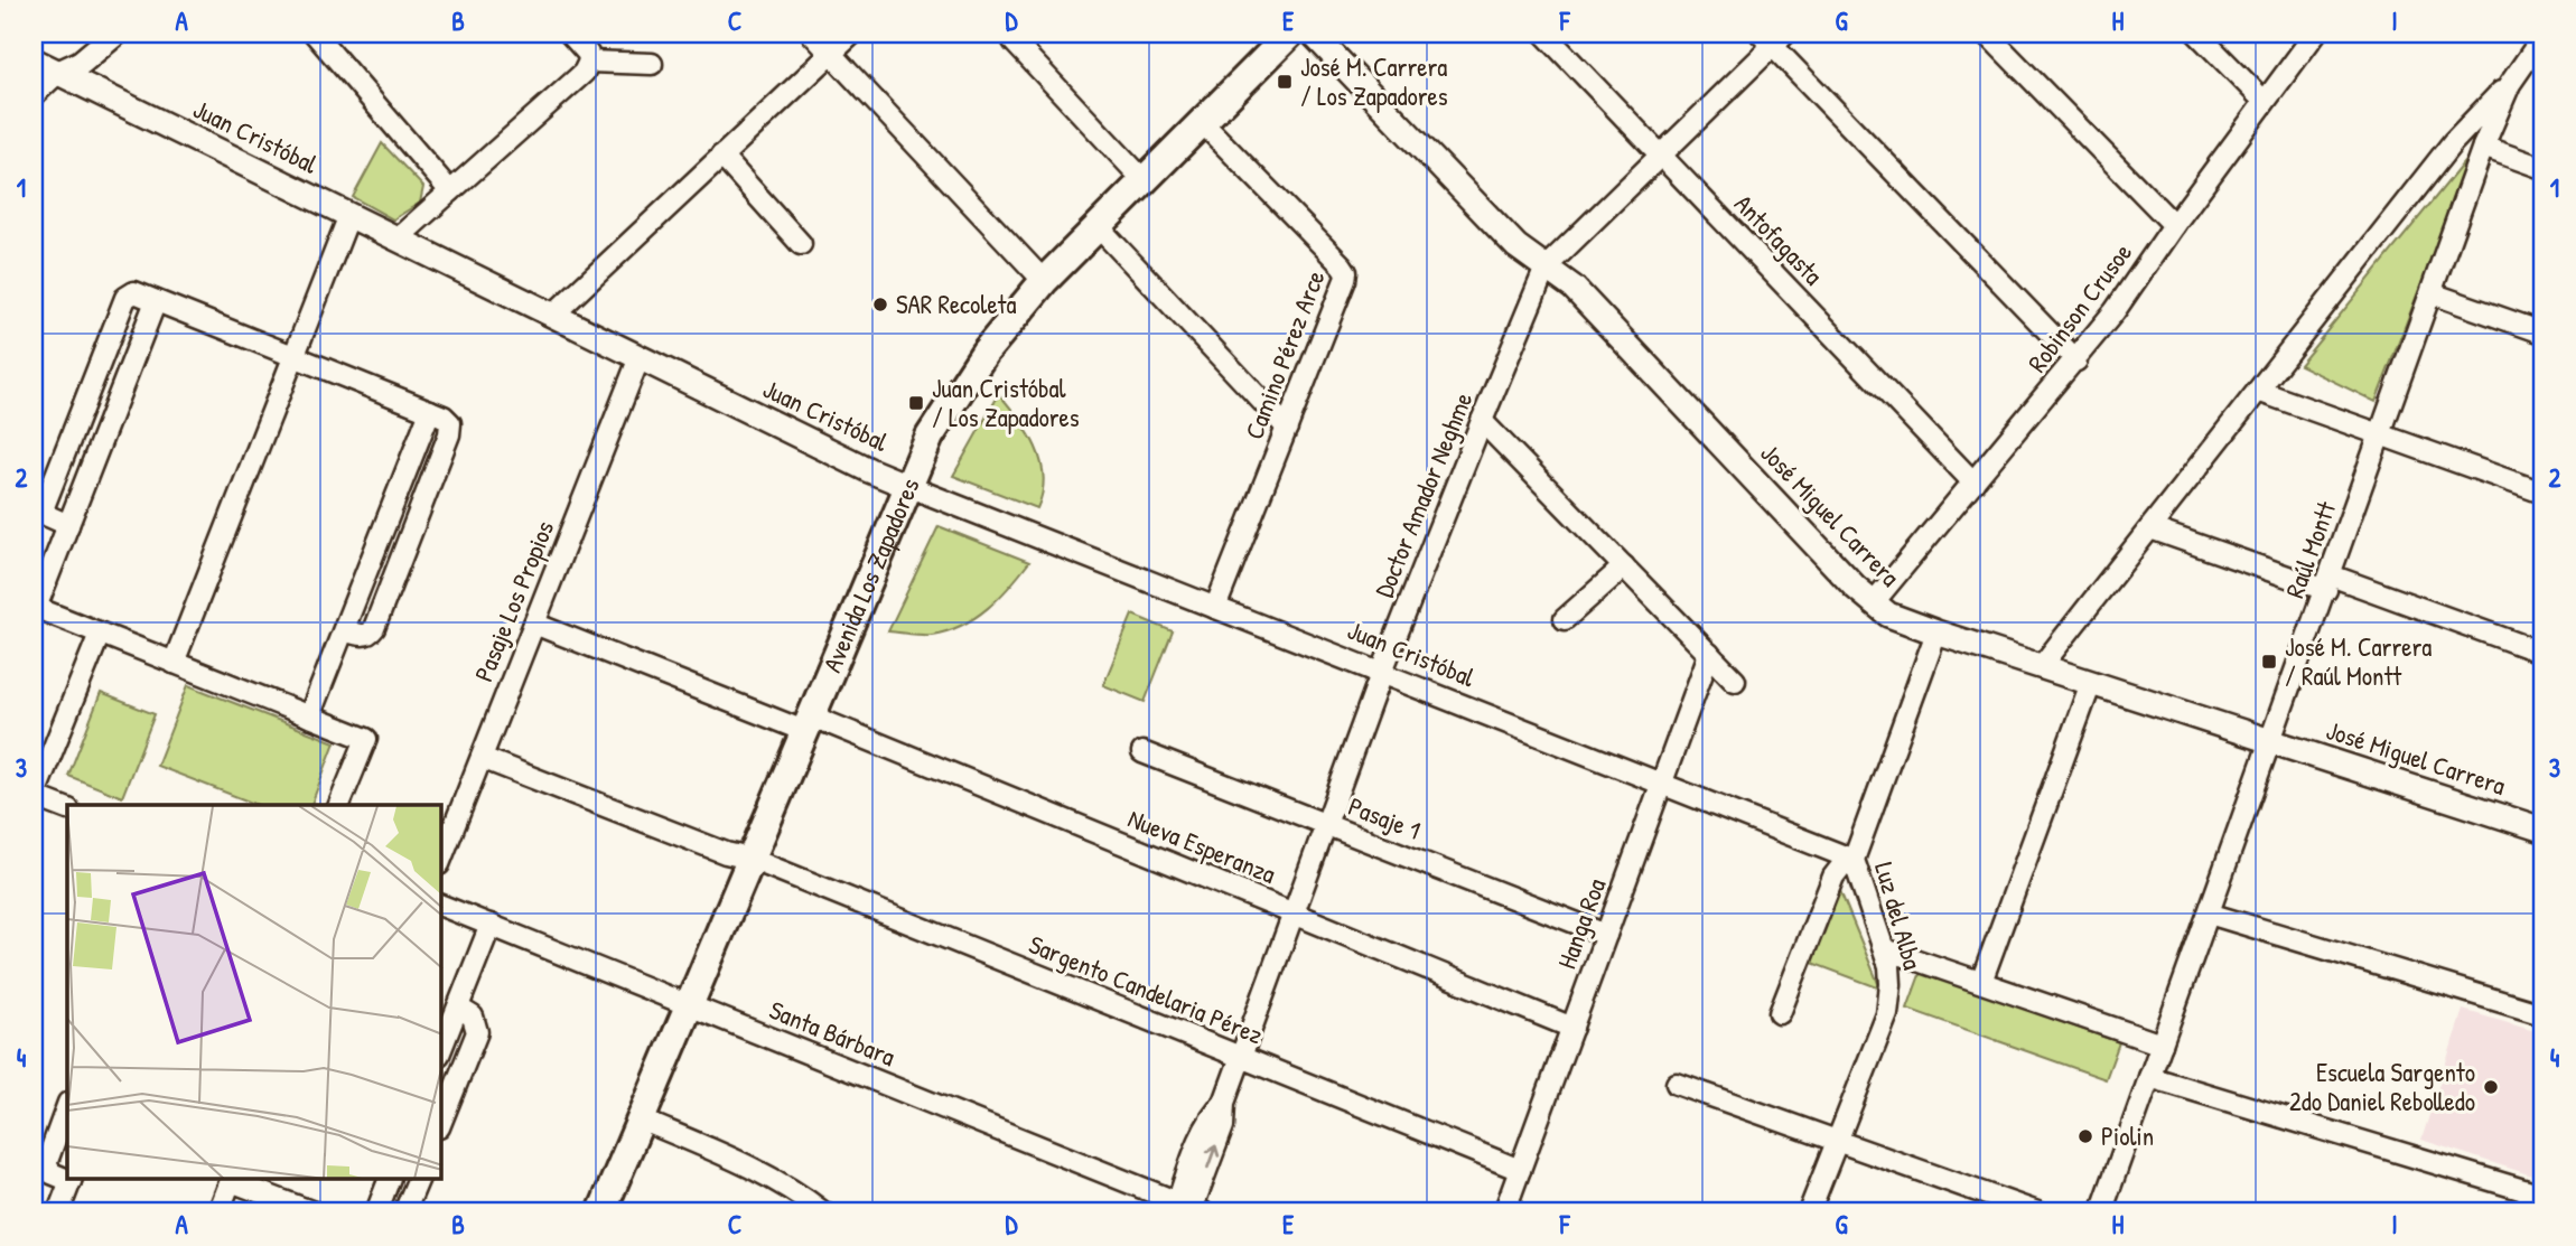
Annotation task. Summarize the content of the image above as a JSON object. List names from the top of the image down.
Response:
{
  "streets": {
    "main road": ["Avenida Los Zapadores"],
    "street": [
      "Juan Cristóbal",
      "Antofagasta",
      "Robinson Crusoe",
      "Camino Pérez Arce",
      "Doctor Amador Neghme",
      "José Miguel Carrera",
      "Raúl Montt",
      "Pasaje Los Propios",
      "Pasaje 1",
      "Nueva Esperanza",
      "Luz del Alba",
      "Hanga Roa",
      "Sargento Candelaria Pérez",
      "Santa Bárbara"
    ]
  },
  "crossings": [
    ["Juan Cristóbal", "Camino Pérez Arce"],
    ["Juan Cristóbal", "Doctor Amador Neghme"],
    ["Juan Cristóbal", "Avenida Los Zapadores"],
    ["Juan Cristóbal", "Pasaje Los Propios"],
    ["Juan Cristóbal", "Luz del Alba"],
    ["Juan Cristóbal", "Hanga Roa"],
    ["Antofagasta", "Robinson Crusoe"],
    ["Antofagasta", "Doctor Amador Neghme"],
    ["Robinson Crusoe", "José Miguel Carrera"],
    ["Camino Pérez Arce", "Avenida Los Zapadores"],
    ["Doctor Amador Neghme", "José Miguel Carrera"],
    ["Doctor Amador Neghme", "Pasaje 1"],
    ["Doctor Amador Neghme", "Nueva Esperanza"],
    ["Doctor Amador Neghme", "Sargento Candelaria Pérez"],
    ["Doctor Amador Neghme", "Santa Bárbara"],
    ["José Miguel Carrera", "Raúl Montt"],
    ["José Miguel Carrera", "Luz del Alba"],
    ["Avenida Los Zapadores", "Nueva Esperanza"],
    ["Avenida Los Zapadores", "Sargento Candelaria Pérez"],
    ["Avenida Los Zapadores", "Santa Bárbara"],
    ["Pasaje Los Propios", "Nueva Esperanza"],
    ["Pasaje Los Propios", "Sargento Candelaria Pérez"],
    ["Pasaje 1", "Hanga Roa"],
    ["Nueva Esperanza", "Hanga Roa"],
    ["Hanga Roa", "Sargento Candelaria Pérez"]
  ],
  "places": {
    "transit": ["José M. Carrera / Los Zapadores", "Juan Cristóbal / Los Zapadores", "José M. Carrera / Raúl Montt"],
    "other": ["SAR Recoleta", "Escuela Sargento 2do Daniel Rebolledo", "Piolin"]
  },
  "grid": {
    "columns": [
      "A",
      "B",
      "C",
      "D",
      "E",
      "F",
      "G",
      "H",
      "I"
    ],
    "rows": [
      "1",
      "2",
      "3",
      "4"
    ]
  }
}
